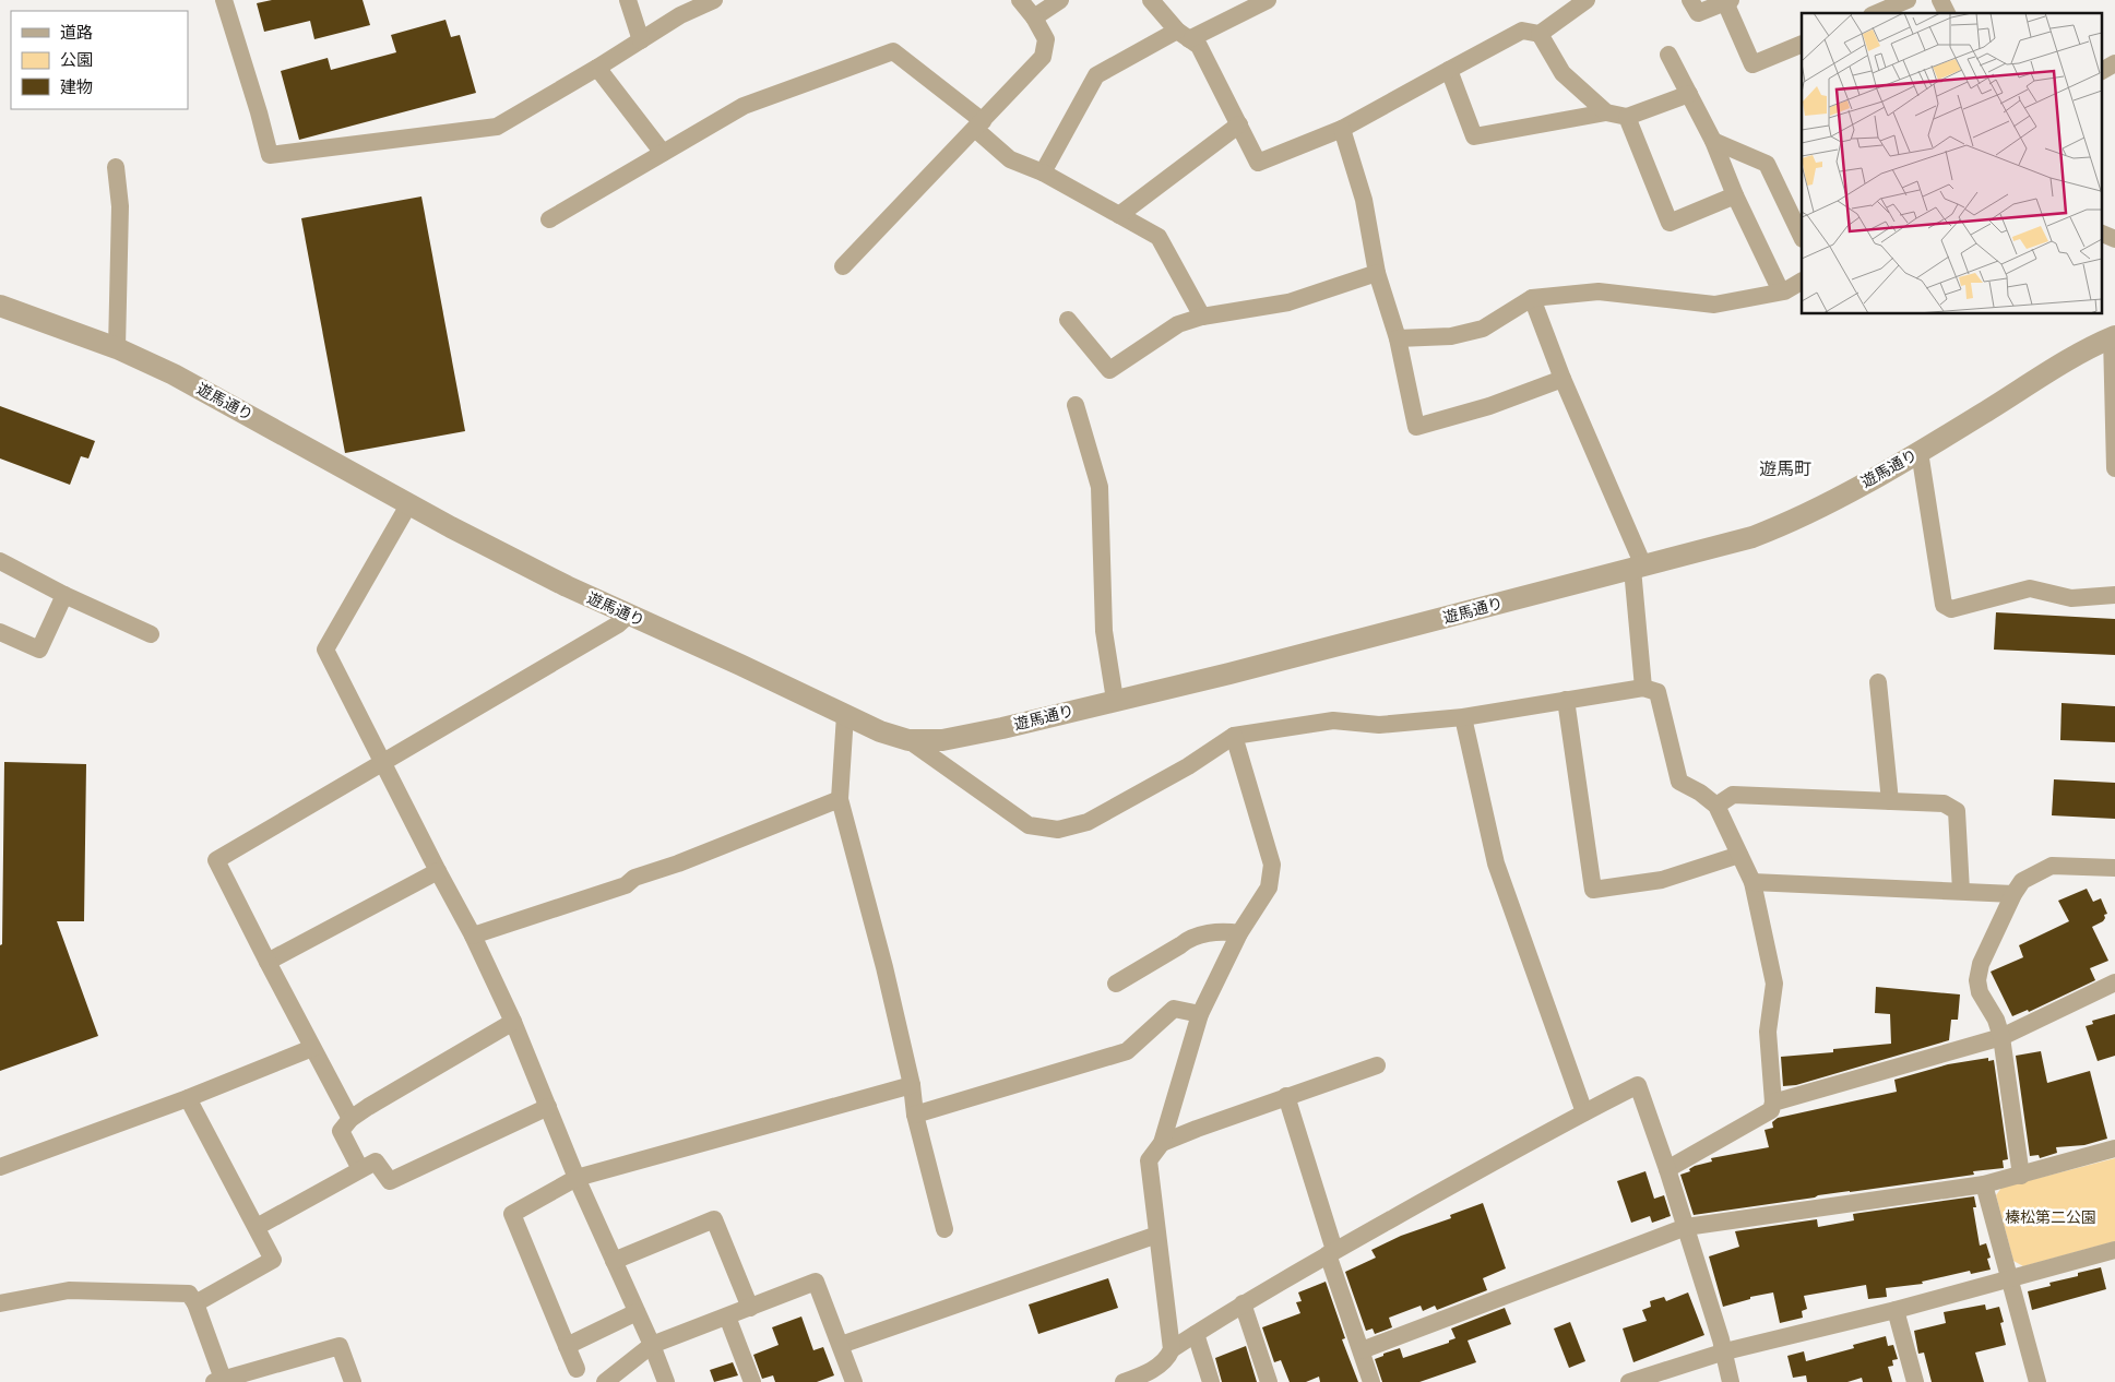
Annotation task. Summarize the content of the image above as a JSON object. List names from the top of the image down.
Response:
{
  "streets": {
    "street": ["遊馬通り"]
  },
  "districts": ["遊馬町"],
  "parks": ["榛松第二公園"],
  "legend": ["道路", "公園", "建物"]
}
